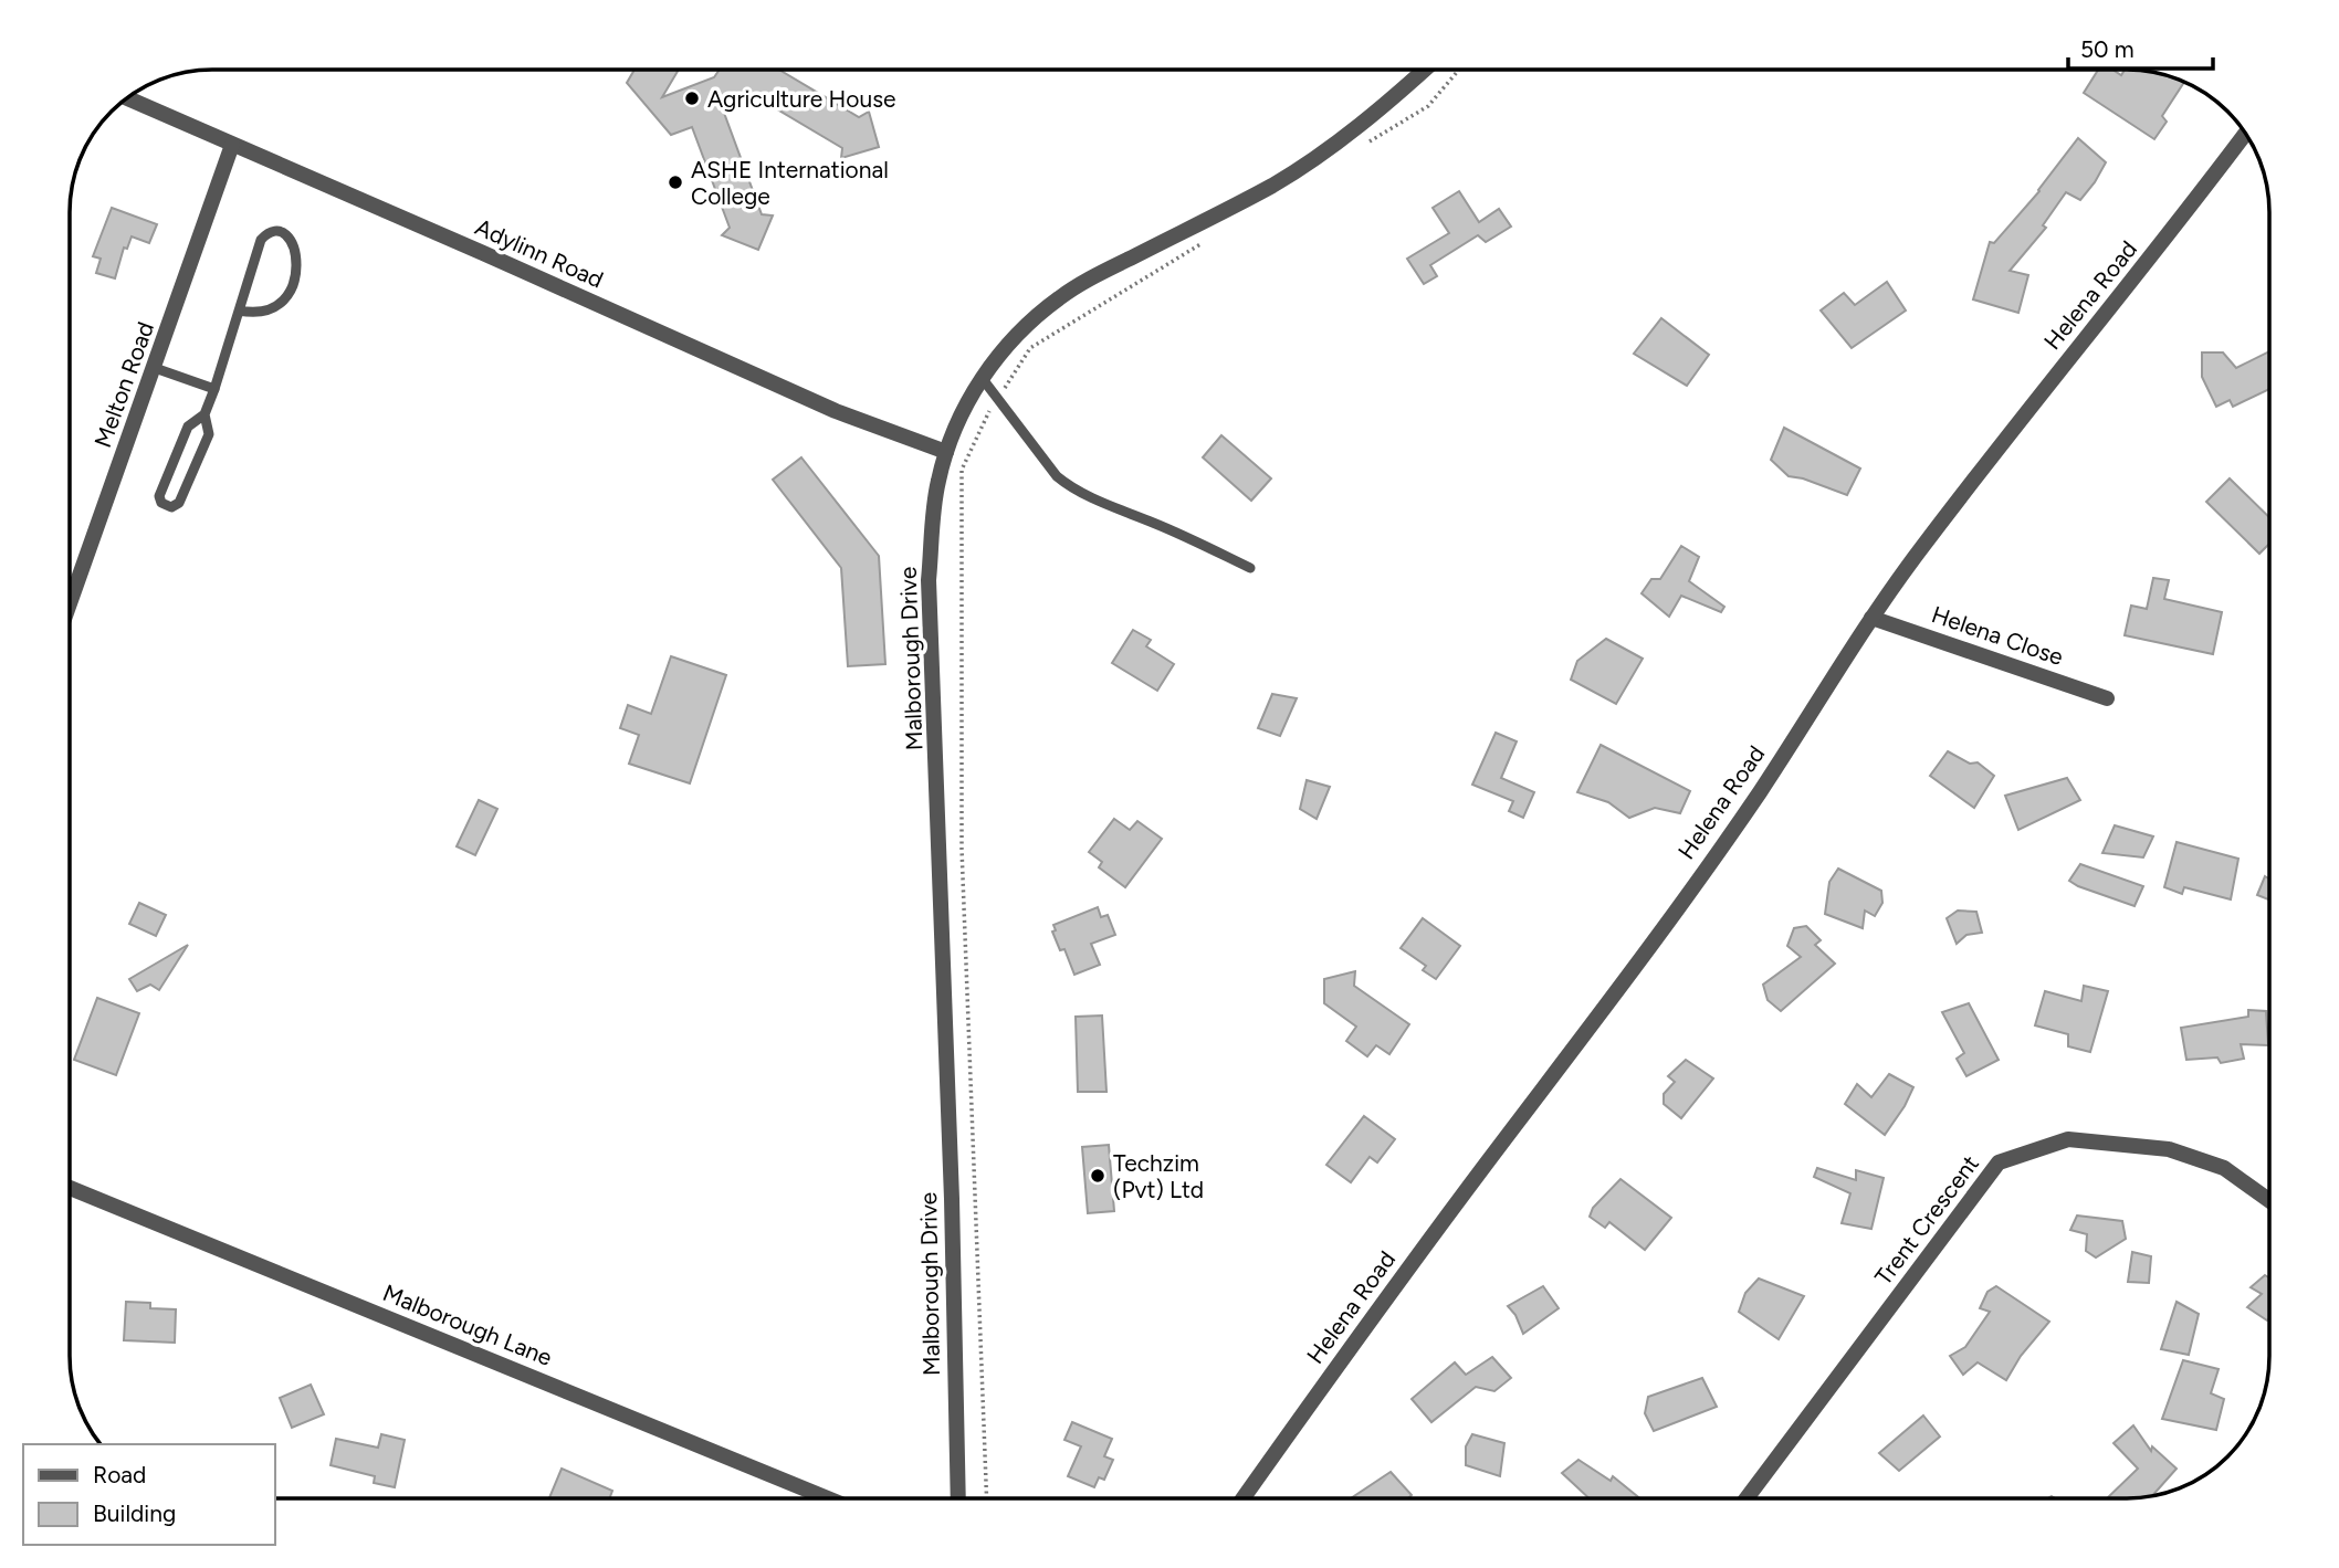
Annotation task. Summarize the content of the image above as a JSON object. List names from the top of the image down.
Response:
{
  "streets": {
    "street": [
      "Adylinn Road",
      "Helena Road",
      "Melton Road",
      "Helena Close",
      "Malborough Drive",
      "Trent Crescent",
      "Malborough Lane"
    ]
  },
  "crossings": [
    ["Adylinn Road", "Melton Road"],
    ["Adylinn Road", "Malborough Drive"],
    ["Helena Road", "Helena Close"]
  ],
  "places": ["Agriculture House", "ASHE International College", "Techzim (Pvt) Ltd"],
  "legend": ["Road", "Building"],
  "scale_bar": "50 m"
}
